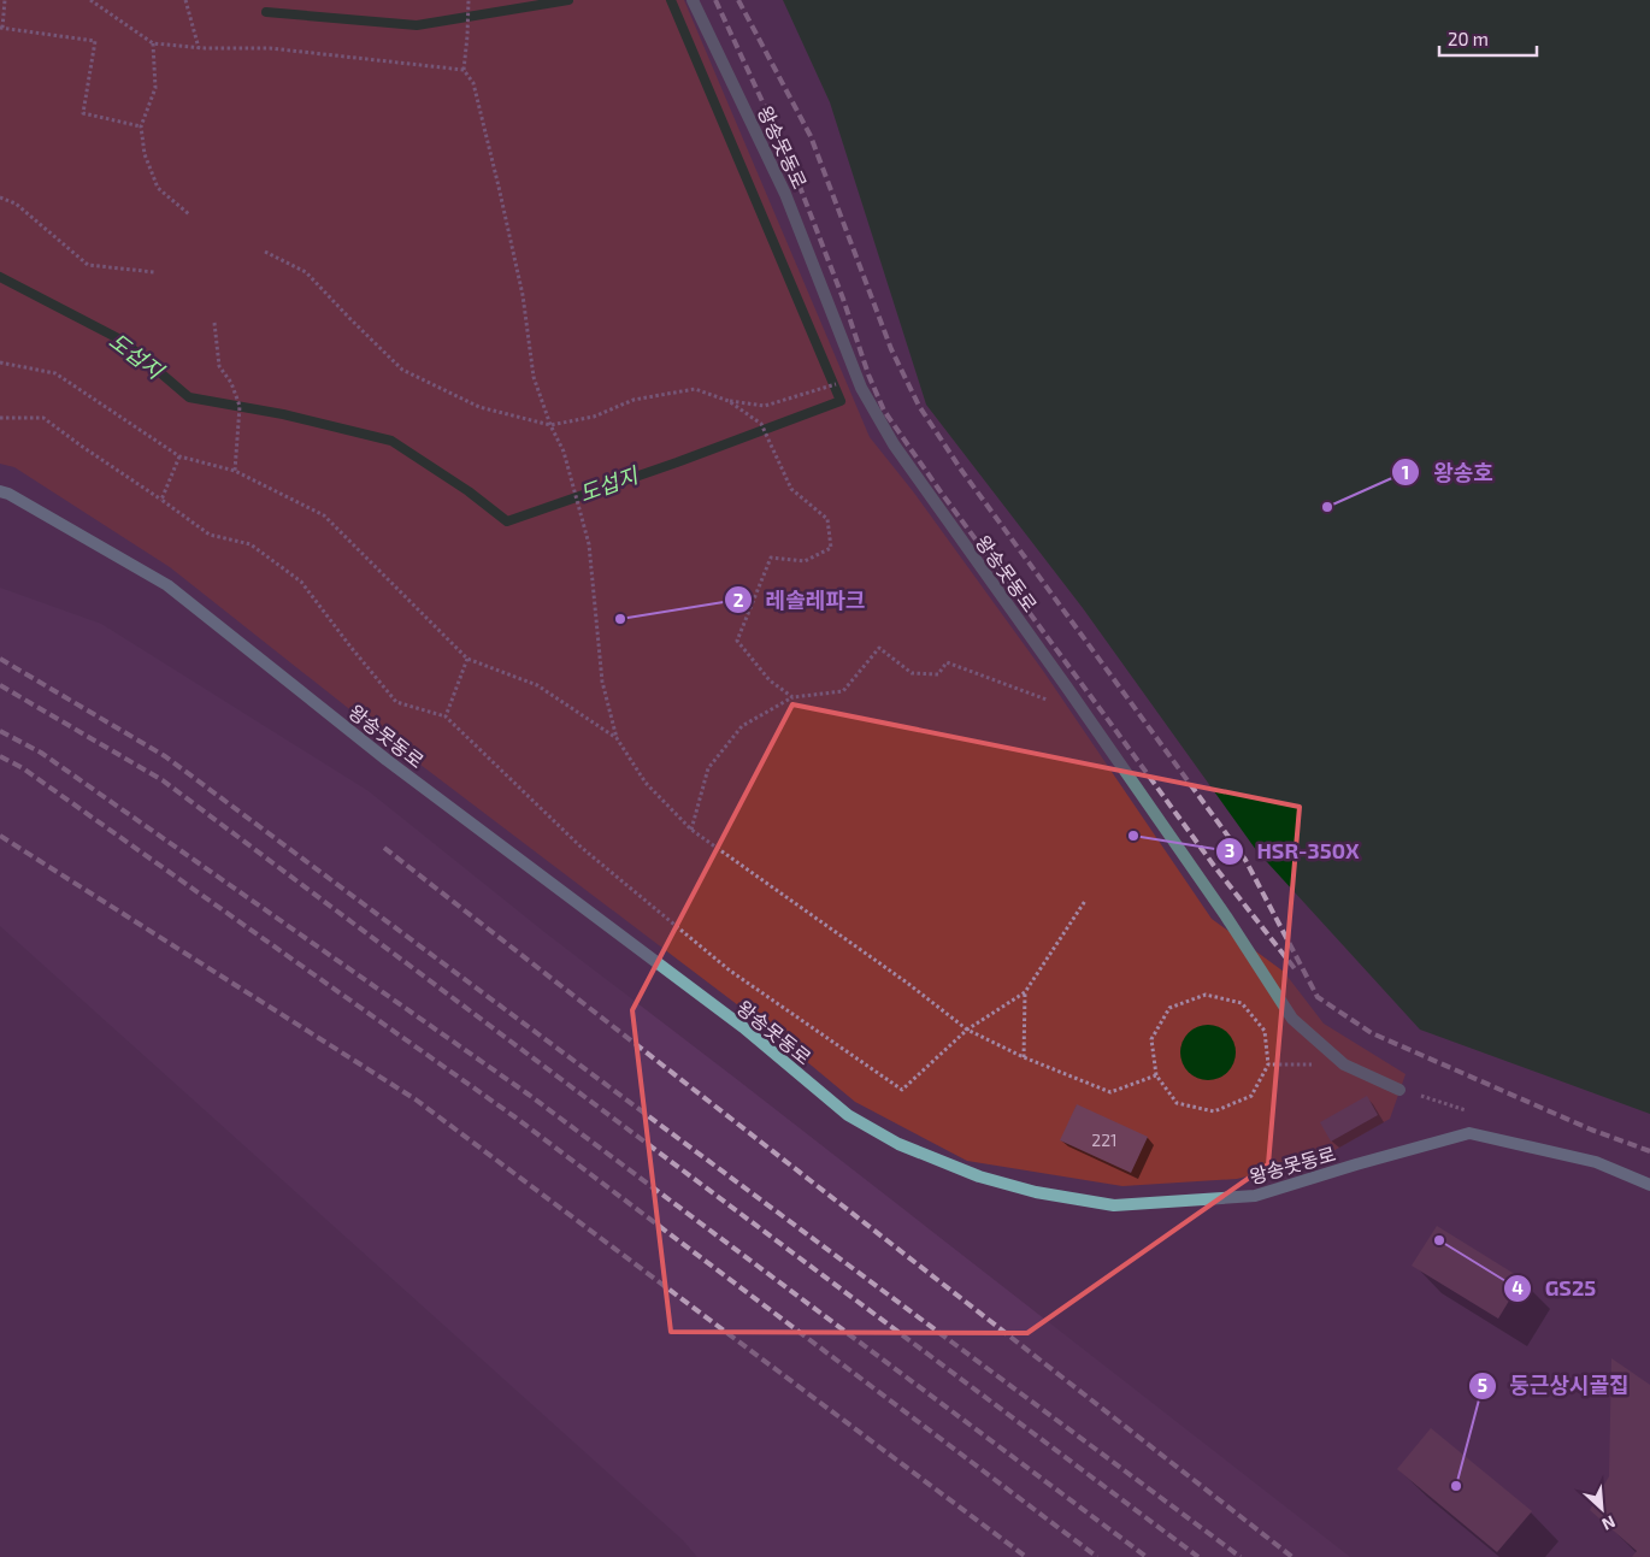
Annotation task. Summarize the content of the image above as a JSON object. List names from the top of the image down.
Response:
{
  "streets": {
    "street": ["왕송못동로"]
  },
  "water": ["도섭지"],
  "places": [
    "왕송호",
    "레솔레파크",
    "HSR-350X",
    "GS25",
    "둥근상시골집"
  ],
  "house_numbers": ["221"],
  "scale_bar": "20 m",
  "north": "bottom right"
}
